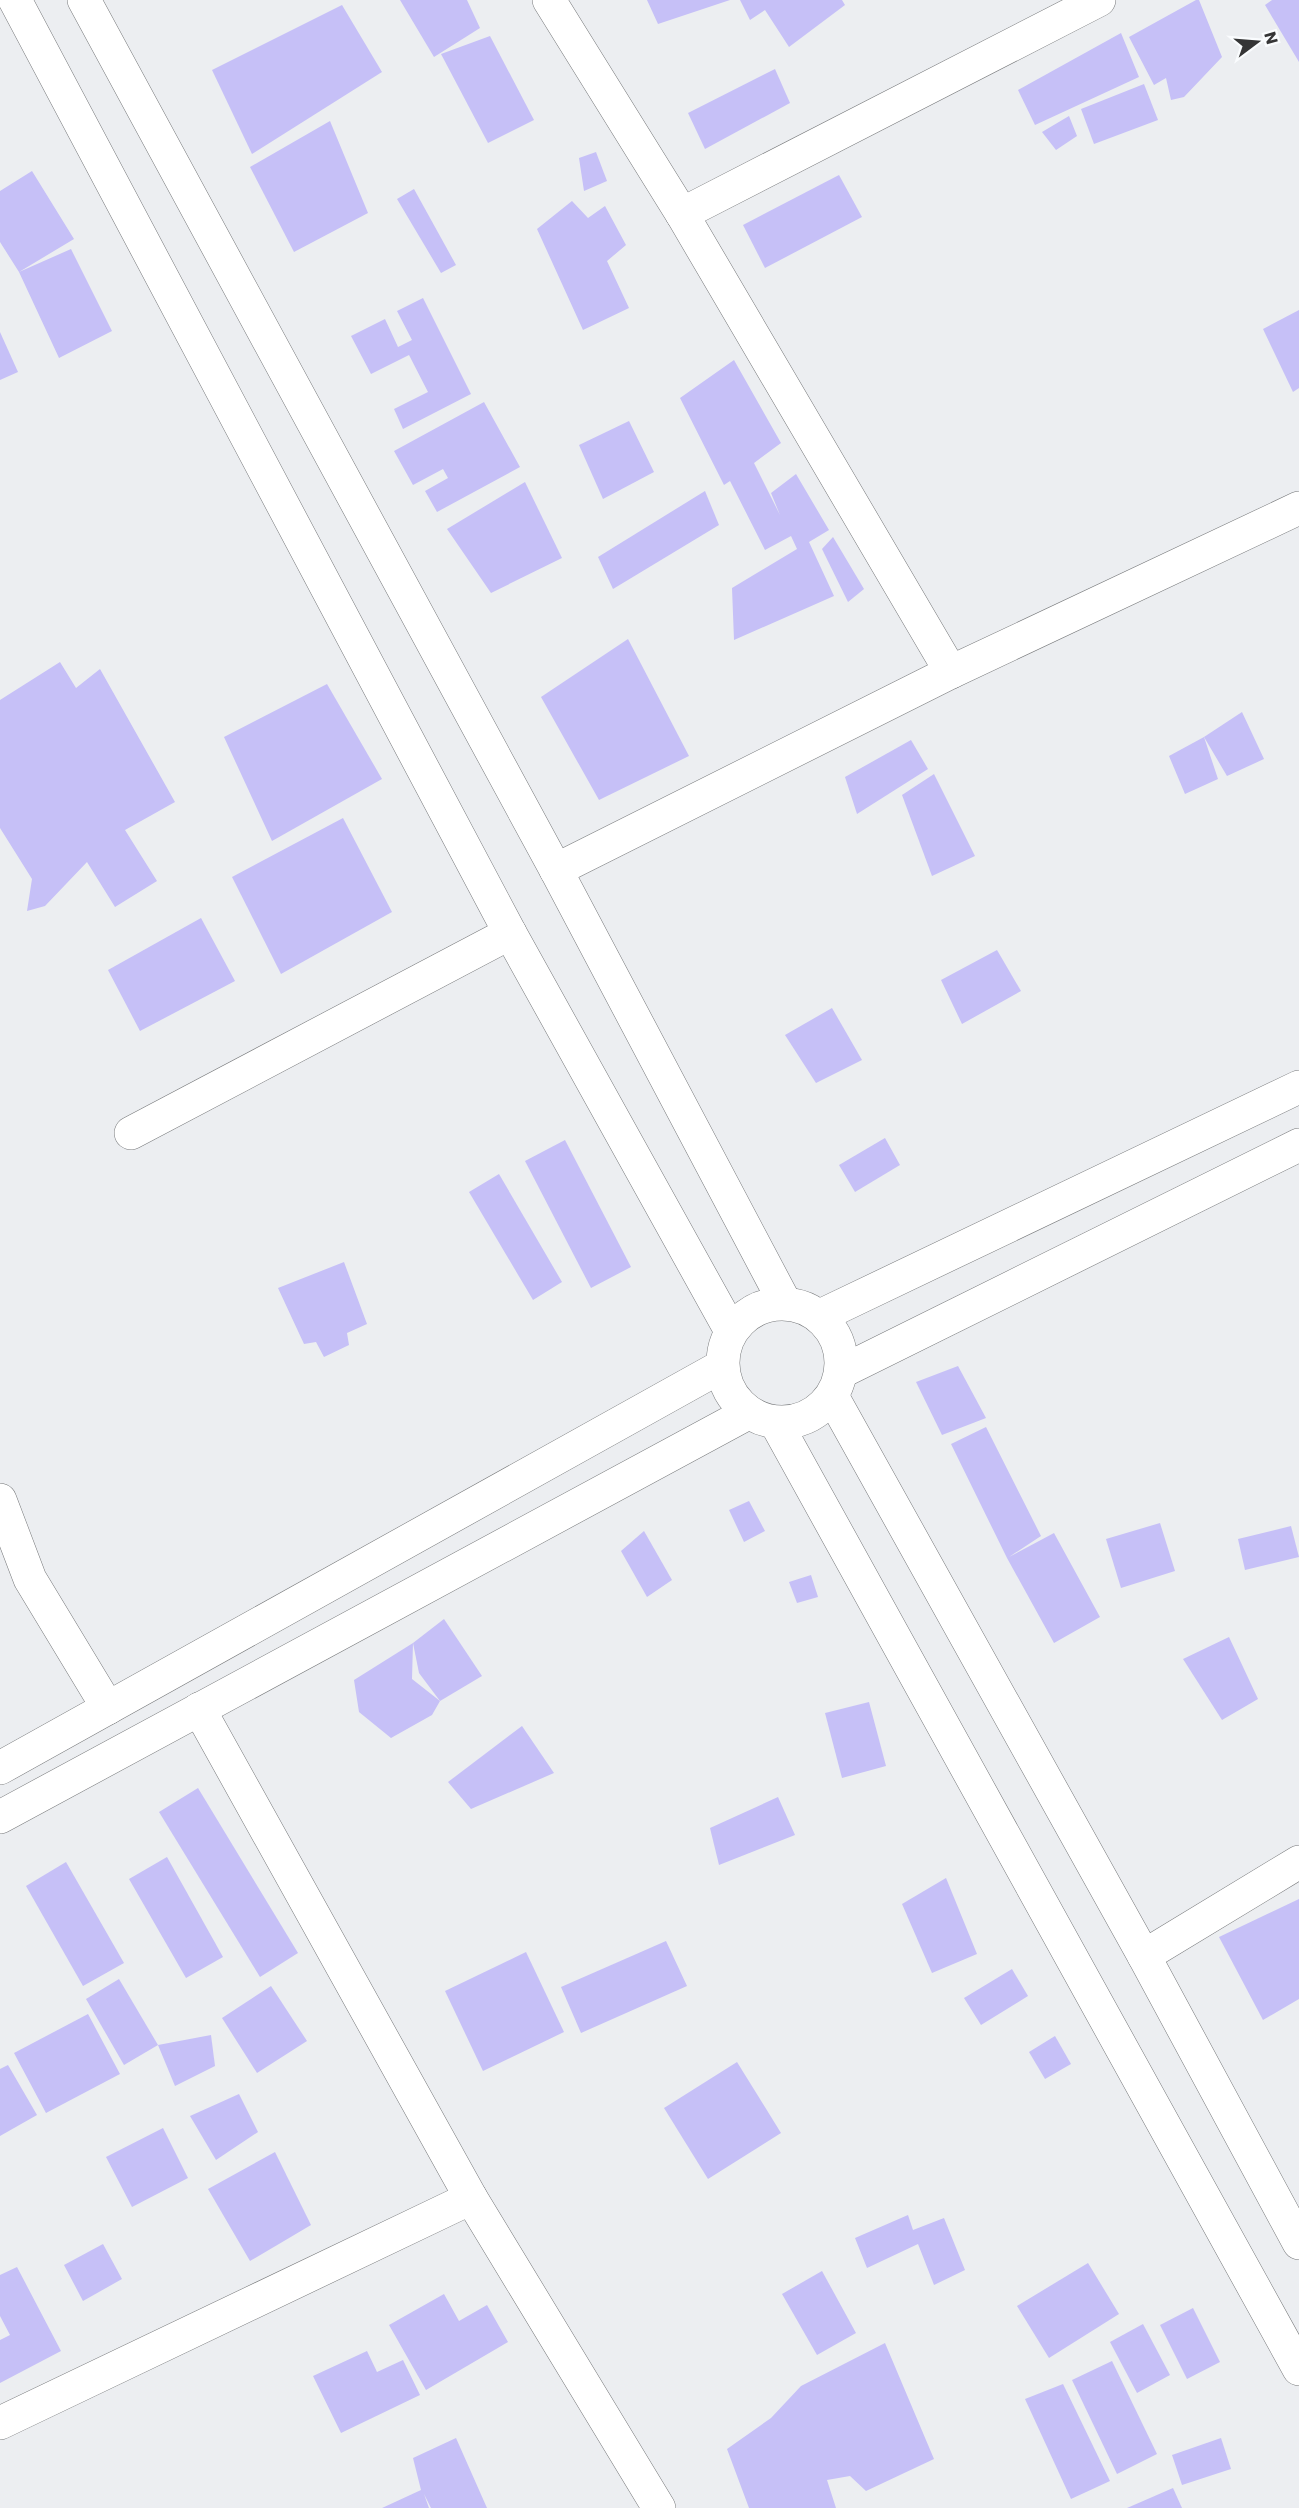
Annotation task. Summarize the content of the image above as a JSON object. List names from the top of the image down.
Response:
{
  "north": "right"
}
